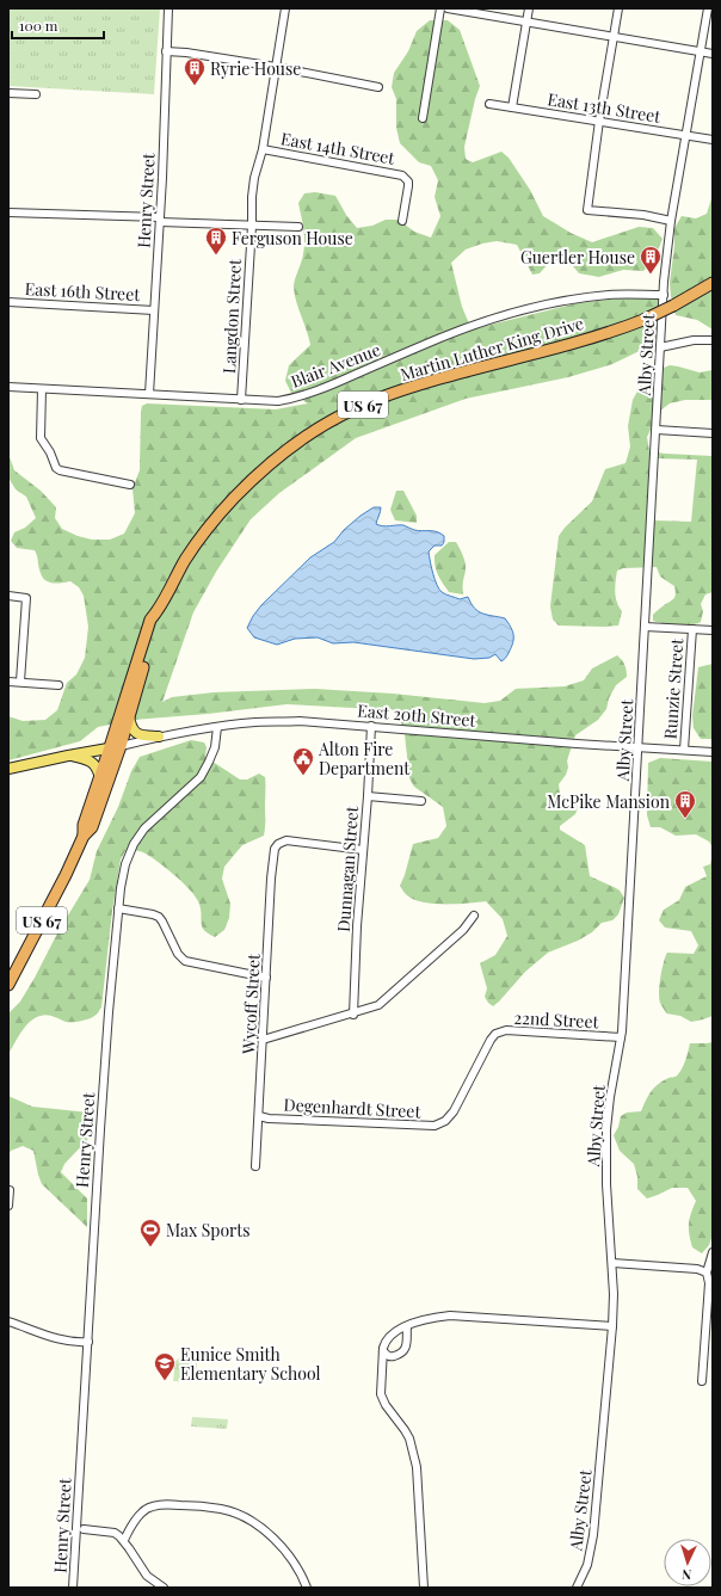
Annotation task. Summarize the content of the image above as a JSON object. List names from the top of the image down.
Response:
{
  "streets": {
    "highway": ["Martin Luther King Drive", "US 67"],
    "street": [
      "East 13th Street",
      "East 14th Street",
      "Henry Street",
      "East 16th Street",
      "Langdon Street",
      "Alby Street",
      "Blair Avenue",
      "Runzie Street",
      "East 20th Street",
      "Dunnagan Street",
      "Wycoff Street",
      "22nd Street",
      "Degenhardt Street"
    ]
  },
  "crossings": [
    ["East 13th Street", "Alby Street"],
    ["East 14th Street", "Langdon Street"],
    ["Henry Street", "East 16th Street"],
    ["Henry Street", "Blair Avenue"],
    ["Henry Street", "East 20th Street"],
    ["Langdon Street", "Blair Avenue"],
    ["Martin Luther King Drive", "US 67"],
    ["Alby Street", "Blair Avenue"],
    ["Alby Street", "East 20th Street"],
    ["Alby Street", "22nd Street"],
    ["US 67", "East 20th Street"],
    ["Runzie Street", "East 20th Street"],
    ["East 20th Street", "Dunnagan Street"],
    ["Dunnagan Street", "Wycoff Street"],
    ["Wycoff Street", "Degenhardt Street"],
    ["22nd Street", "Degenhardt Street"]
  ],
  "places": {
    "building": [
      "Ryrie House",
      "Ferguson House",
      "Guertler House",
      "McPike Mansion"
    ],
    "public building": ["Alton Fire Department"],
    "sports": ["Max Sports"],
    "school or university": ["Eunice Smith Elementary School"]
  },
  "scale_bar": "100 m",
  "north": "bottom"
}
